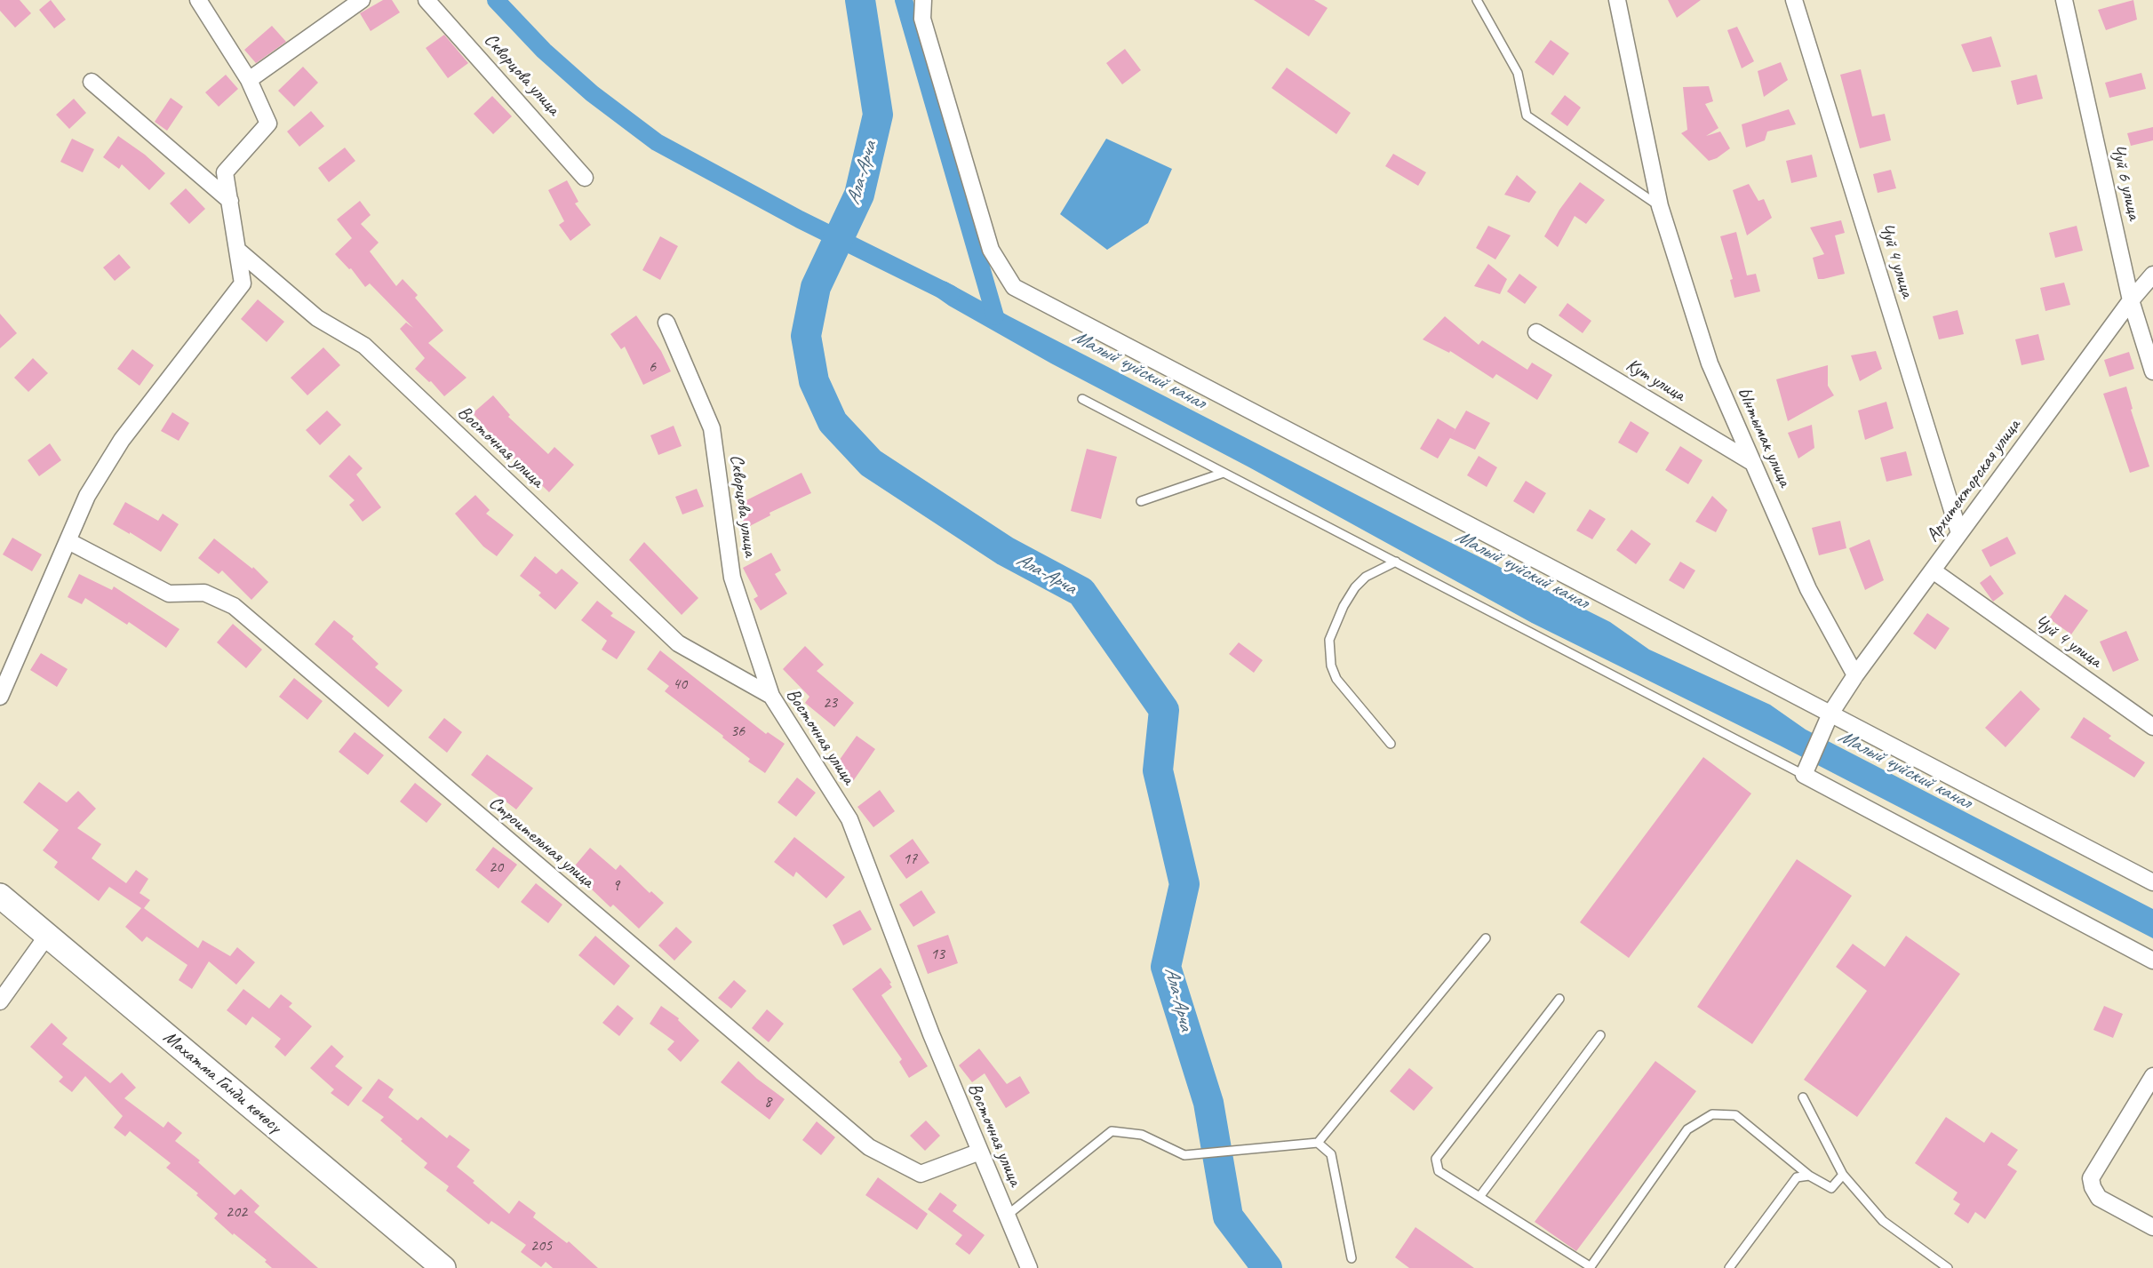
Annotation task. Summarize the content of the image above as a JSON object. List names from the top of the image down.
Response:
{
  "streets": {
    "main road": ["Махатма Ганди көчөсү"],
    "street": [
      "Скворцова улица",
      "Чуй 6 улица",
      "Чуй 4 улица",
      "Кут улица",
      "Ынтымак улица",
      "Восточная улица",
      "Архитекторская улица",
      "Строительная улица"
    ]
  },
  "crossings": [
    ["Скворцова улица", "Восточная улица"],
    ["Чуй 6 улица", "Архитекторская улица"],
    ["Чуй 4 улица", "Архитекторская улица"],
    ["Кут улица", "Ынтымак улица"],
    ["Ынтымак улица", "Архитекторская улица"],
    ["Восточная улица", "Строительная улица"]
  ],
  "water": ["Ала-Арча", "Малый чуйский канал"],
  "house_numbers": [
    "6",
    "40",
    "23",
    "36",
    "17",
    "20",
    "9",
    "13",
    "8",
    "202",
    "205"
  ]
}
